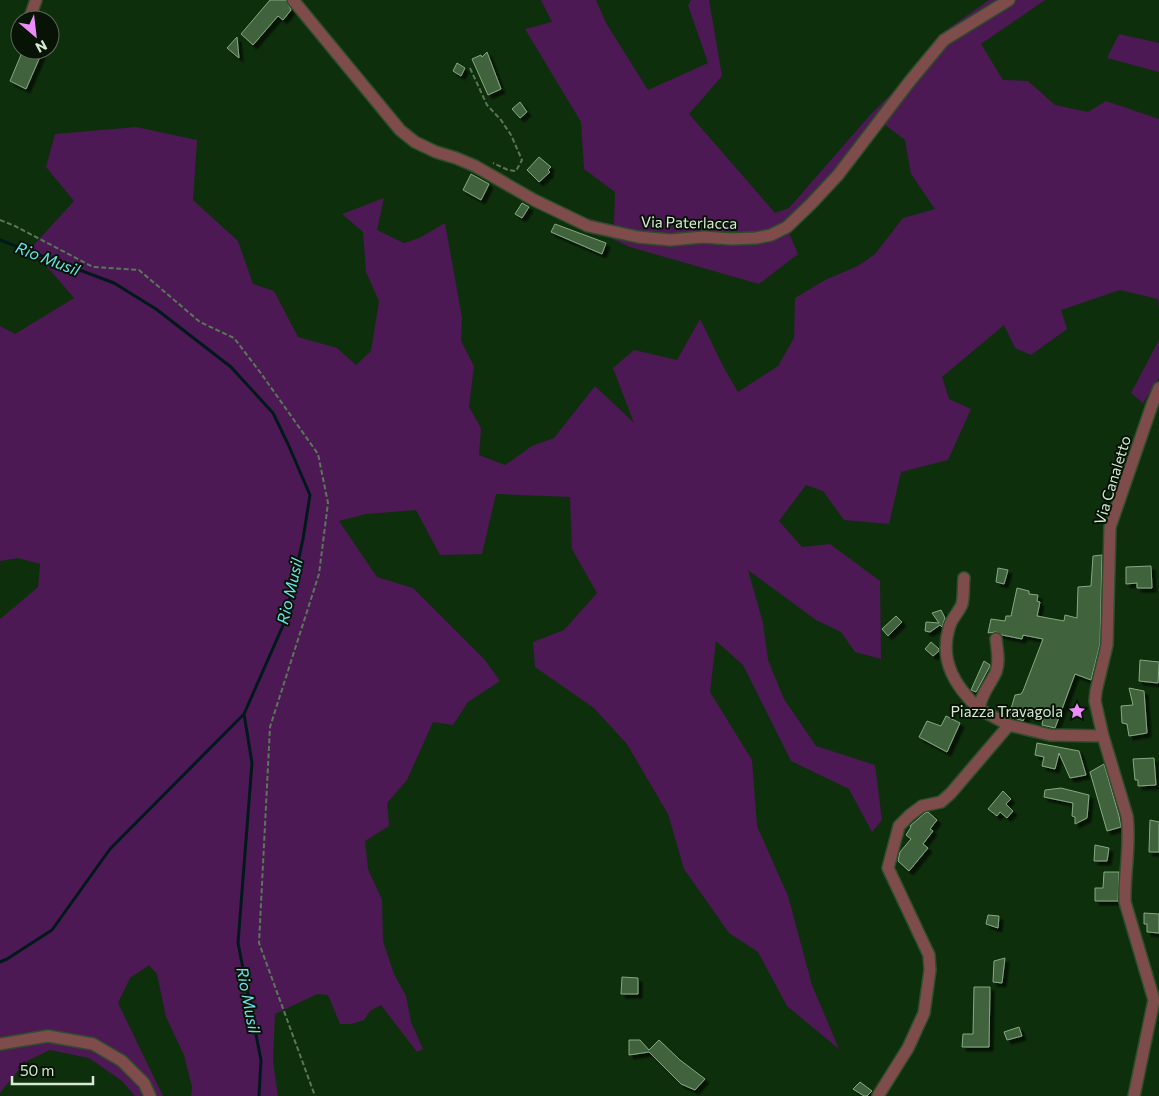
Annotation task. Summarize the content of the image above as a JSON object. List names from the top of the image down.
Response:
{
  "streets": {
    "street": ["Via Paterlacca", "Via Canaletto"]
  },
  "water": ["Rio Musil"],
  "places": {
    "place": ["Piazza Travagola"]
  },
  "scale_bar": "50 m",
  "north": "bottom right"
}
